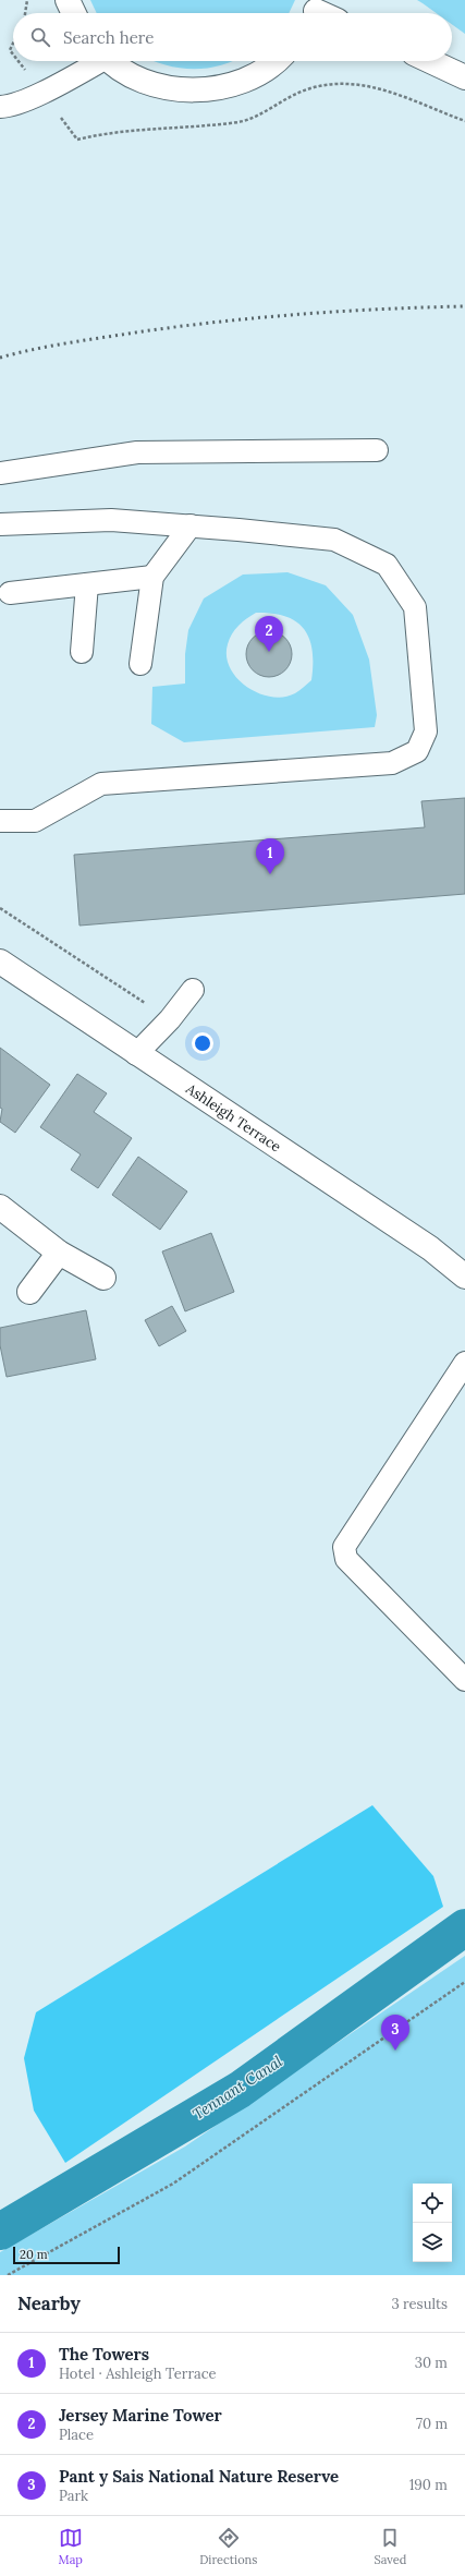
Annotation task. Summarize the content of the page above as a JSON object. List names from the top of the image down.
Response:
{
  "streets": {
    "main road": ["Ashleigh Terrace"]
  },
  "water": ["Tennant Canal"],
  "scale_bar": "20 m",
  "page": {
    "search": "Search here",
    "pins": ["2", "1", "3"],
    "scale": "20 m",
    "heading": ["Nearby", "3 results"],
    "list": [
      {
        "mark": "1",
        "name": "The Towers",
        "note": "Hotel · Ashleigh Terrace",
        "value": "30 m"
      },
      {
        "mark": "2",
        "name": "Jersey Marine Tower",
        "note": "Place",
        "value": "70 m"
      },
      {
        "mark": "3",
        "name": "Pant y Sais National Nature Reserve",
        "note": "Park",
        "value": "190 m"
      }
    ],
    "nav": ["Map", "Directions", "Saved"]
  }
}
